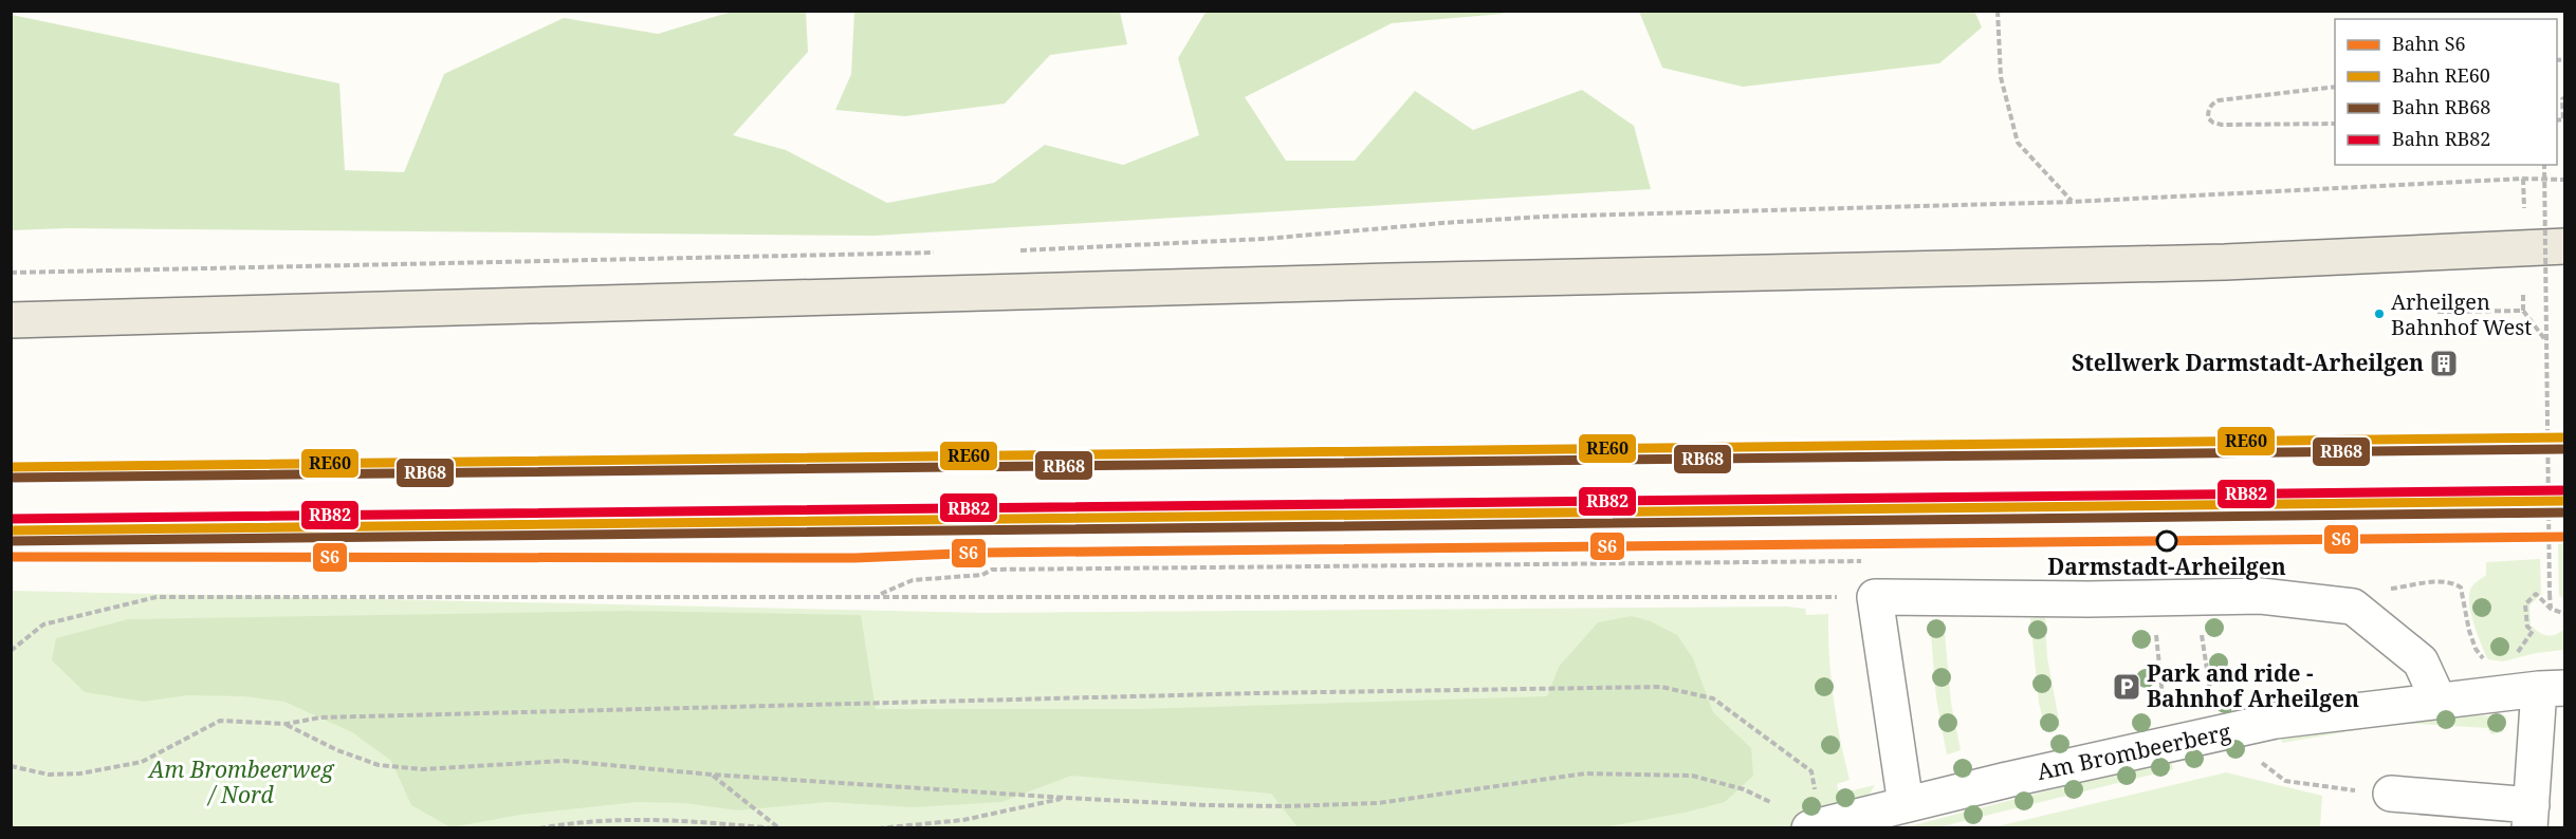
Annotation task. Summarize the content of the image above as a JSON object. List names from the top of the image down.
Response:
{
  "streets": {
    "street": ["Am Brombeerberg"]
  },
  "parks": ["Am Brombeerweg / Nord"],
  "places": {
    "other": ["Arheilgen Bahnhof West", "Darmstadt-Arheilgen"],
    "building": ["Stellwerk Darmstadt-Arheilgen"],
    "parking": ["Park and ride - Bahnhof Arheilgen"]
  },
  "lines": [
    "rail line RE60",
    "rail line RB68",
    "rail line RB82",
    "rail line S6"
  ],
  "legend": [
    "Bahn S6",
    "Bahn RE60",
    "Bahn RB68",
    "Bahn RB82"
  ]
}
